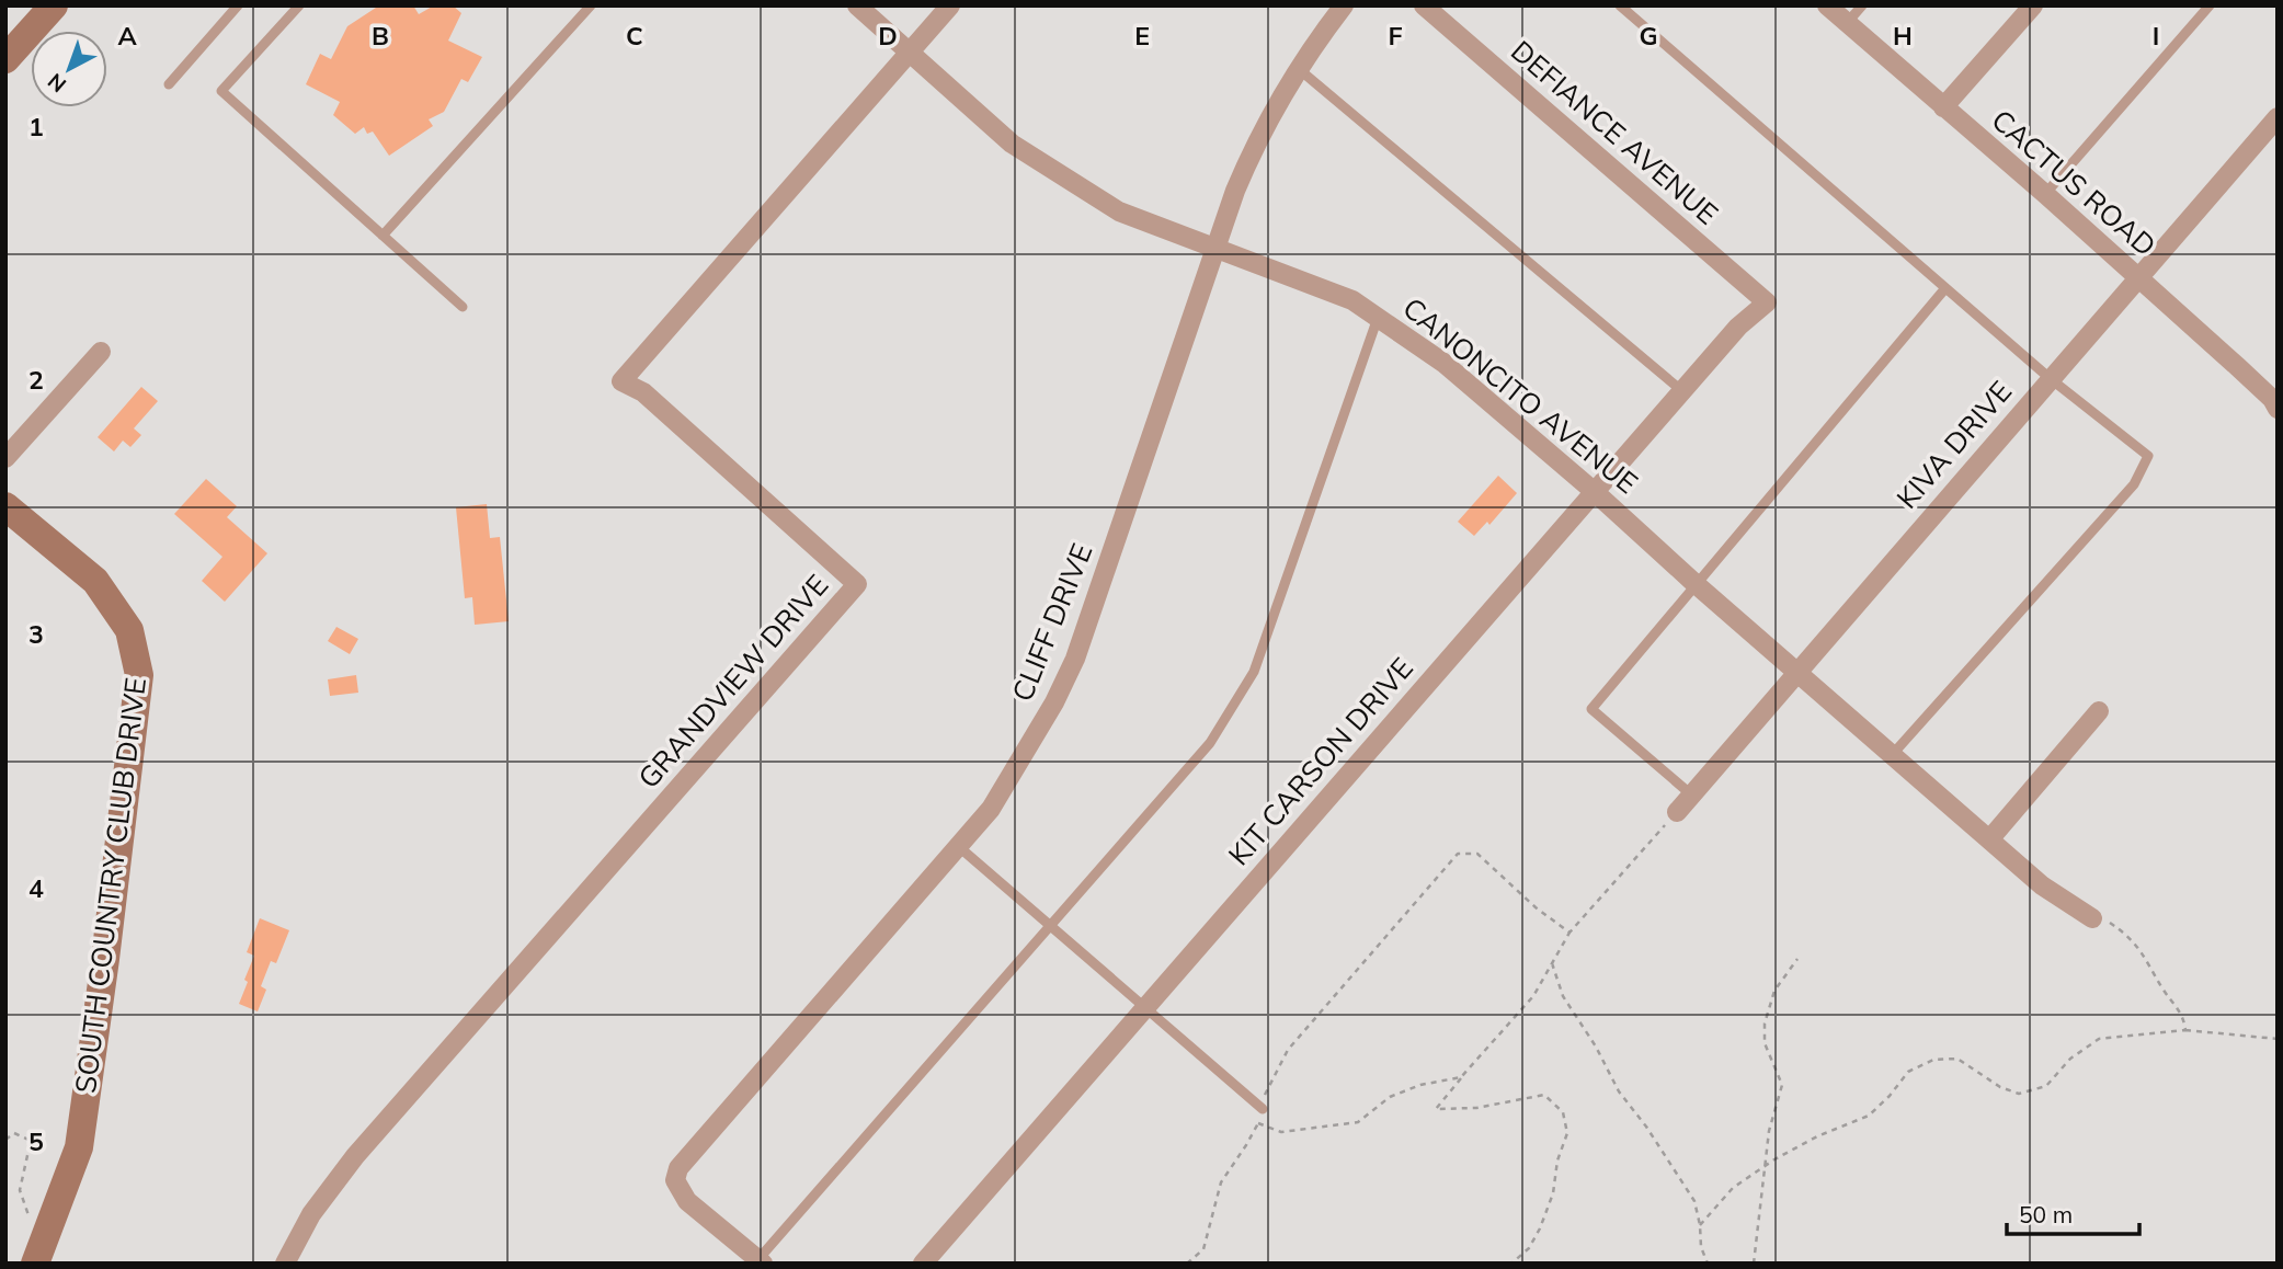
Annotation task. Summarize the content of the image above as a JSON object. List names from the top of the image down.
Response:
{
  "streets": {
    "main road": ["SOUTH COUNTRY CLUB DRIVE"],
    "street": [
      "DEFIANCE AVENUE",
      "CACTUS ROAD",
      "CANONCITO AVENUE",
      "KIVA DRIVE",
      "CLIFF DRIVE",
      "GRANDVIEW DRIVE",
      "KIT CARSON DRIVE"
    ]
  },
  "crossings": [
    ["DEFIANCE AVENUE", "KIT CARSON DRIVE"],
    ["CACTUS ROAD", "KIVA DRIVE"],
    ["CANONCITO AVENUE", "KIVA DRIVE"],
    ["CANONCITO AVENUE", "CLIFF DRIVE"],
    ["CANONCITO AVENUE", "GRANDVIEW DRIVE"],
    ["CANONCITO AVENUE", "KIT CARSON DRIVE"]
  ],
  "scale_bar": "50 m",
  "north": "bottom left",
  "grid": {
    "columns": [
      "A",
      "B",
      "C",
      "D",
      "E",
      "F",
      "G",
      "H",
      "I"
    ],
    "rows": [
      "1",
      "2",
      "3",
      "4",
      "5"
    ]
  }
}
